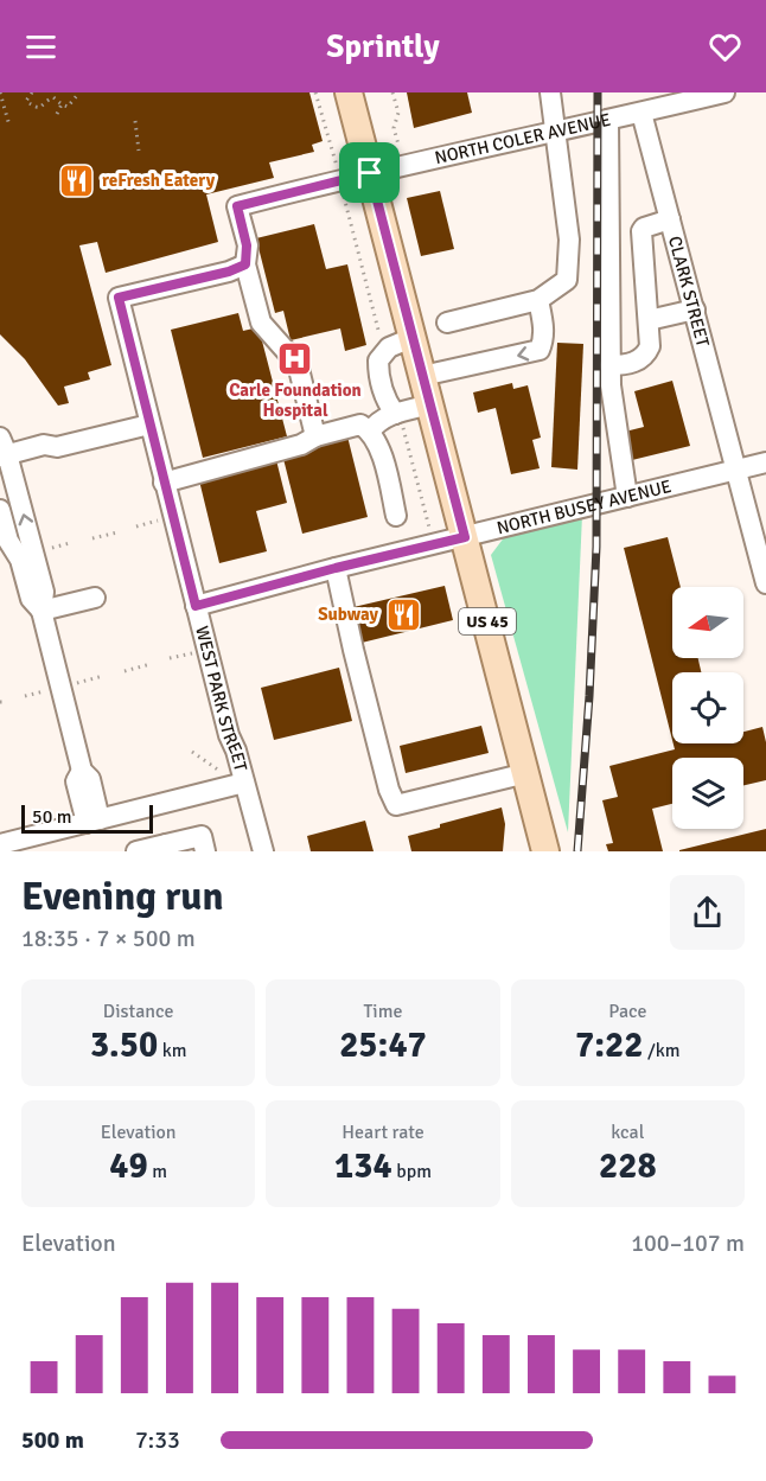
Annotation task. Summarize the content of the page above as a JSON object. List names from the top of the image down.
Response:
{
  "streets": {
    "main road": ["US 45"],
    "street": [
      "NORTH COLER AVENUE",
      "CLARK STREET",
      "NORTH BUSEY AVENUE",
      "WEST PARK STREET"
    ]
  },
  "crossings": [
    ["NORTH COLER AVENUE", "CLARK STREET"],
    ["NORTH COLER AVENUE", "US 45"],
    ["NORTH COLER AVENUE", "WEST PARK STREET"],
    ["CLARK STREET", "NORTH BUSEY AVENUE"],
    ["NORTH BUSEY AVENUE", "US 45"],
    ["NORTH BUSEY AVENUE", "WEST PARK STREET"]
  ],
  "places": {
    "restaurant": ["reFresh Eatery", "Subway"],
    "hospital": ["Carle Foundation Hospital"]
  },
  "scale_bar": "50 m",
  "north": "left",
  "page": {
    "header": "Sprintly",
    "scale": "50 m",
    "heading": ["Evening run", "18:35 · 7 × 500 m"],
    "stats": [
      ["Distance", "3.50 km"],
      ["Time", "25:47"],
      ["Pace", "7:22 /km"],
      ["Elevation", "49 m"],
      ["Heart rate", "134 bpm"],
      ["kcal", "228"]
    ],
    "chart": ["Elevation", "100–107 m"],
    "list": [
      {
        "name": "500 m",
        "note": "7:33"
      }
    ]
  }
}
